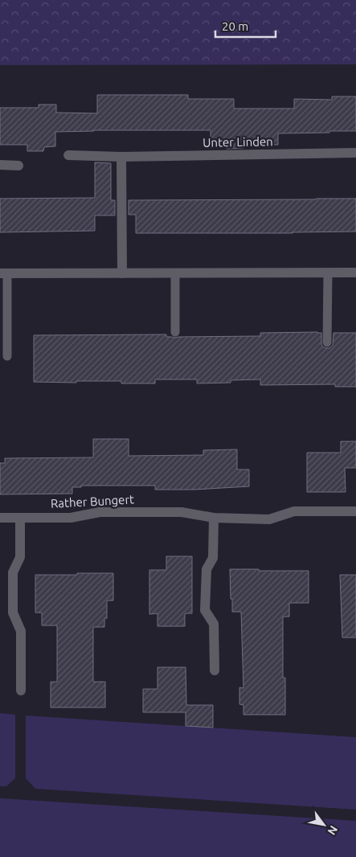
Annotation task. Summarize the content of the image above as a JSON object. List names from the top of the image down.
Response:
{
  "streets": {
    "street": ["Unter Linden", "Rather Bungert"]
  },
  "scale_bar": "20 m",
  "north": "bottom right"
}
